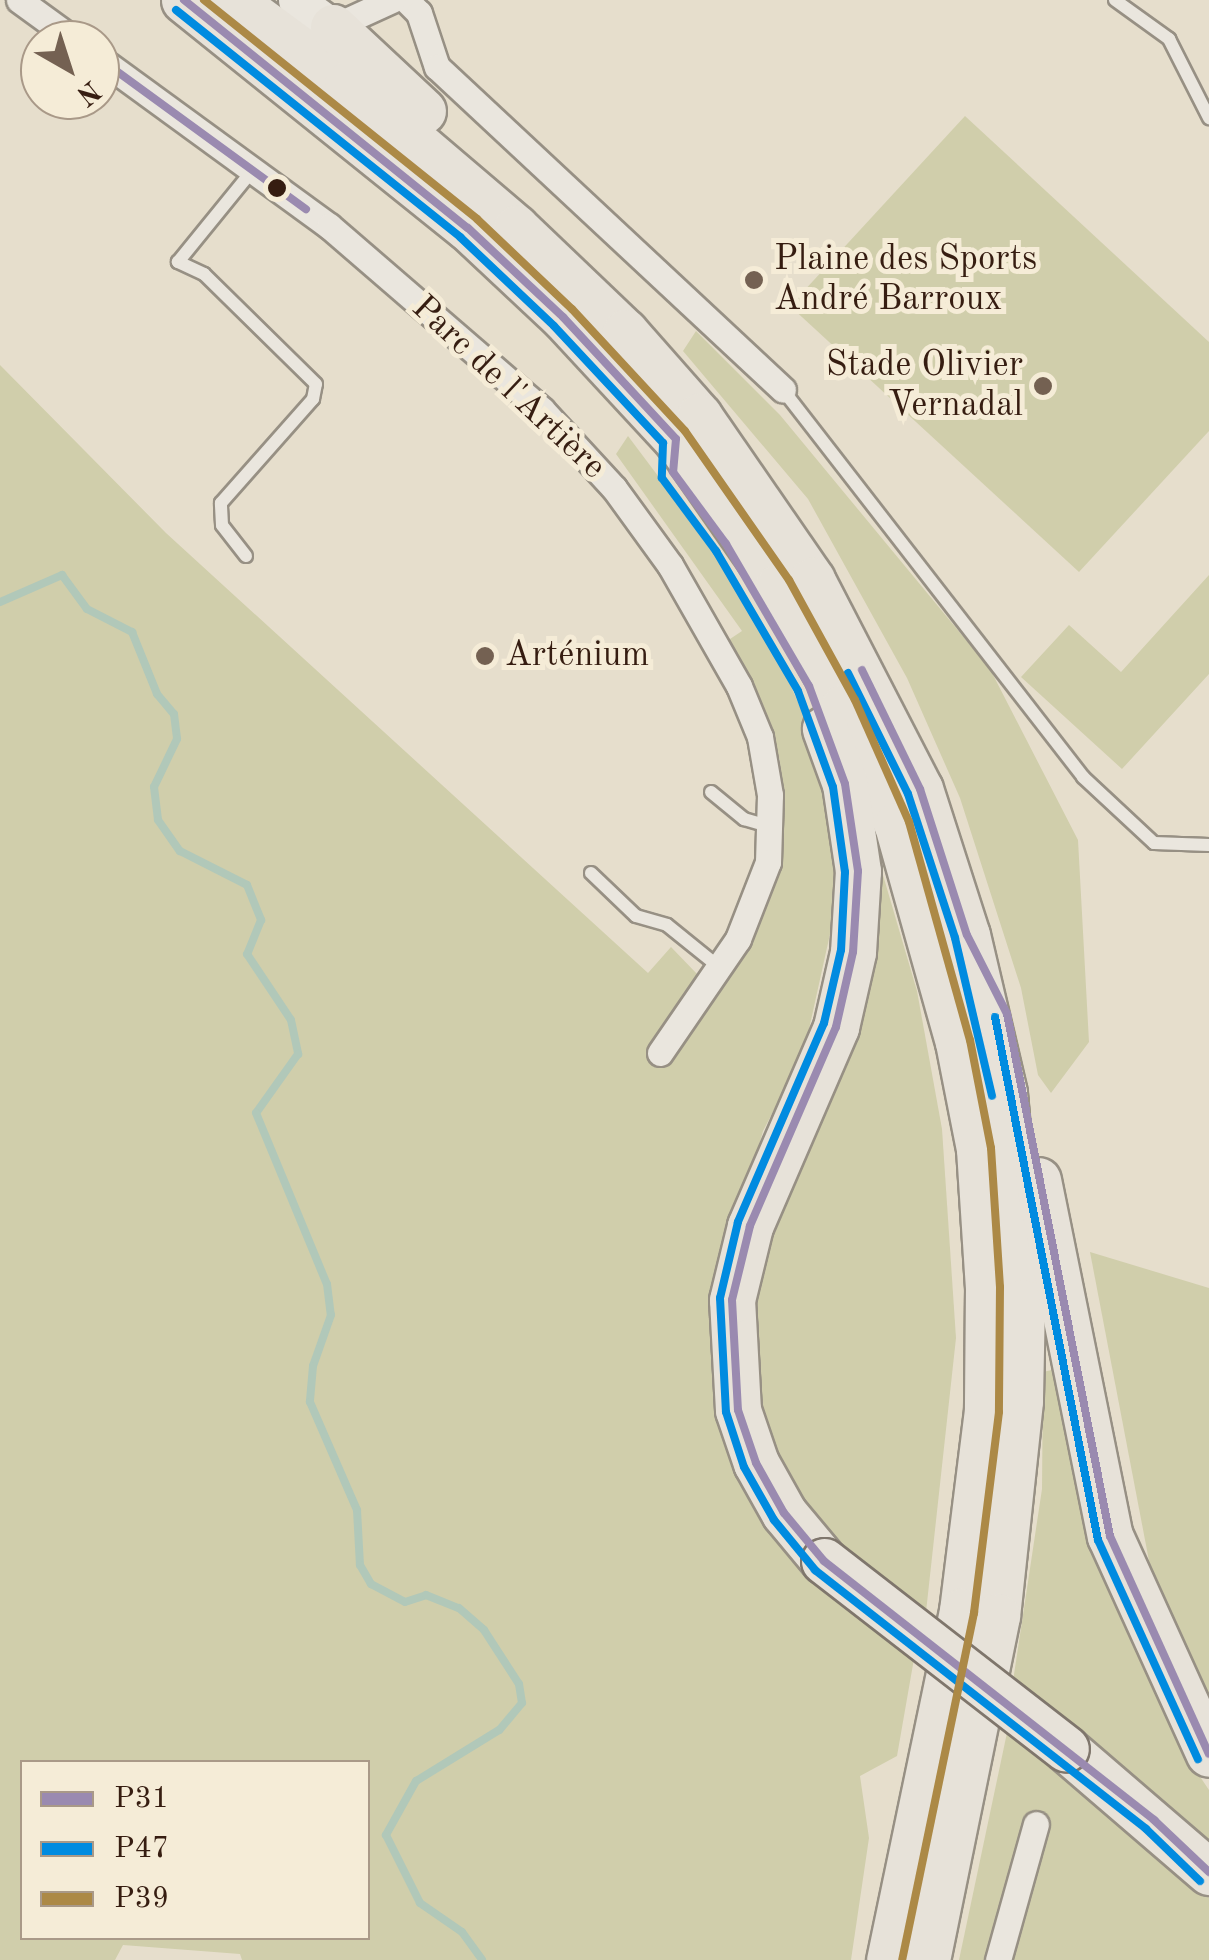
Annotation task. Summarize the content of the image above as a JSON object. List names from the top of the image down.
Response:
{
  "streets": {
    "street": ["Parc de l'Artière"]
  },
  "places": ["Plaine des Sports André Barroux", "Stade Olivier Vernadal", "Arténium"],
  "lines": ["transit line P31", "transit line P39", "transit line P47"],
  "legend": ["P31", "P47", "P39"],
  "north": "bottom right"
}
